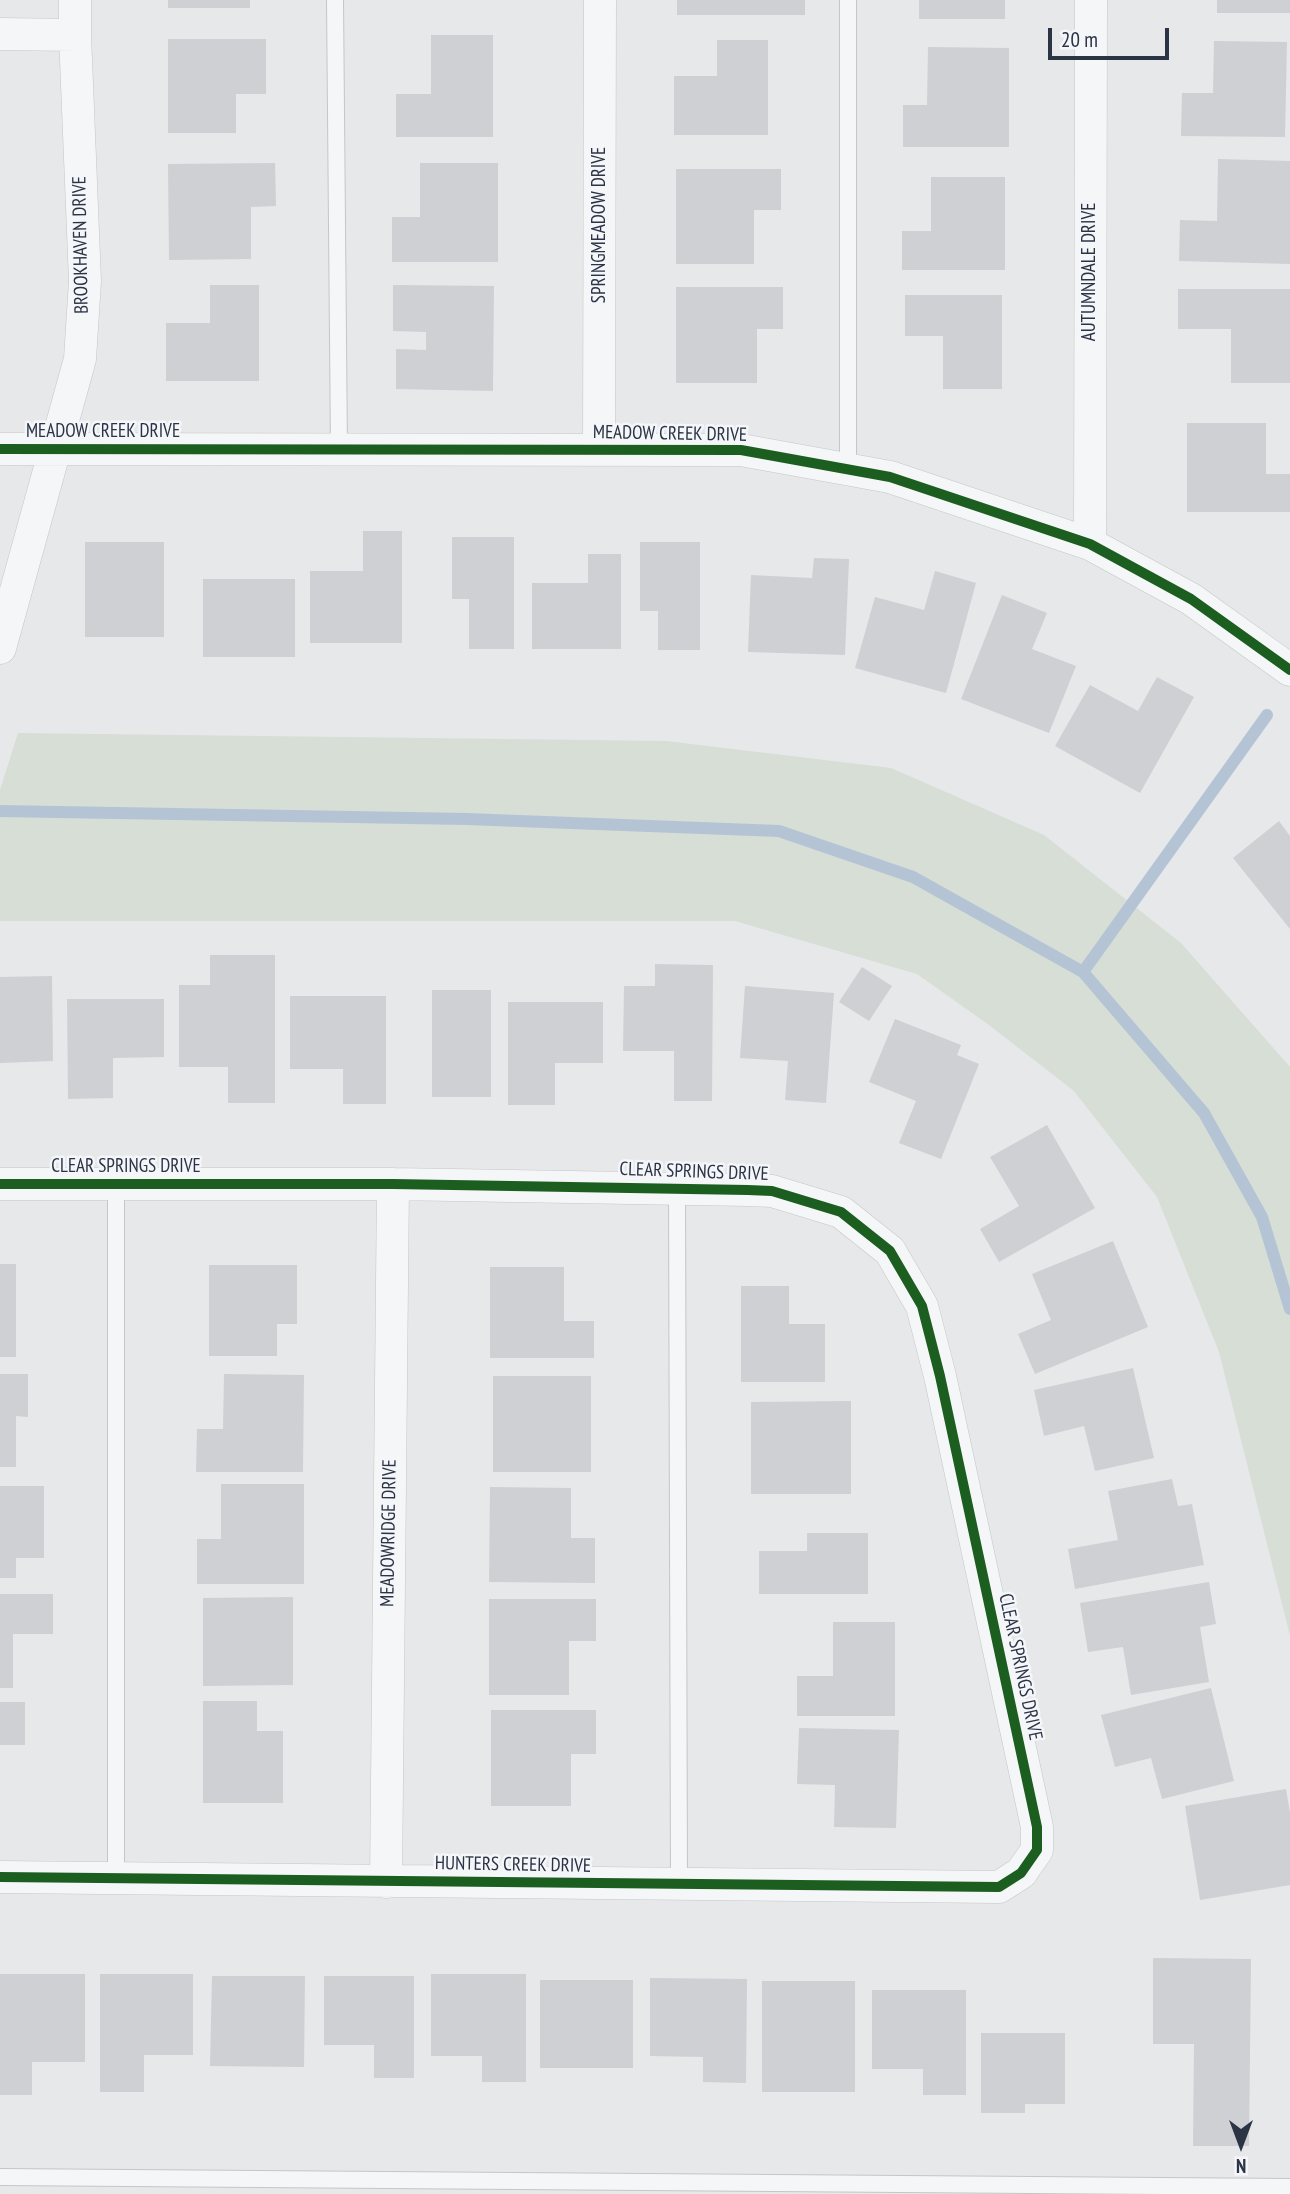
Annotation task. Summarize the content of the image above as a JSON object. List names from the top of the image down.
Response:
{
  "streets": {
    "street": [
      "SPRINGMEADOW DRIVE",
      "BROOKHAVEN DRIVE",
      "AUTUMNDALE DRIVE",
      "MEADOW CREEK DRIVE",
      "CLEAR SPRINGS DRIVE",
      "MEADOWRIDGE DRIVE",
      "HUNTERS CREEK DRIVE"
    ]
  },
  "crossings": [
    ["SPRINGMEADOW DRIVE", "MEADOW CREEK DRIVE"],
    ["BROOKHAVEN DRIVE", "MEADOW CREEK DRIVE"],
    ["AUTUMNDALE DRIVE", "MEADOW CREEK DRIVE"],
    ["CLEAR SPRINGS DRIVE", "MEADOWRIDGE DRIVE"],
    ["CLEAR SPRINGS DRIVE", "HUNTERS CREEK DRIVE"],
    ["MEADOWRIDGE DRIVE", "HUNTERS CREEK DRIVE"]
  ],
  "scale_bar": "20 m",
  "north": "bottom"
}
